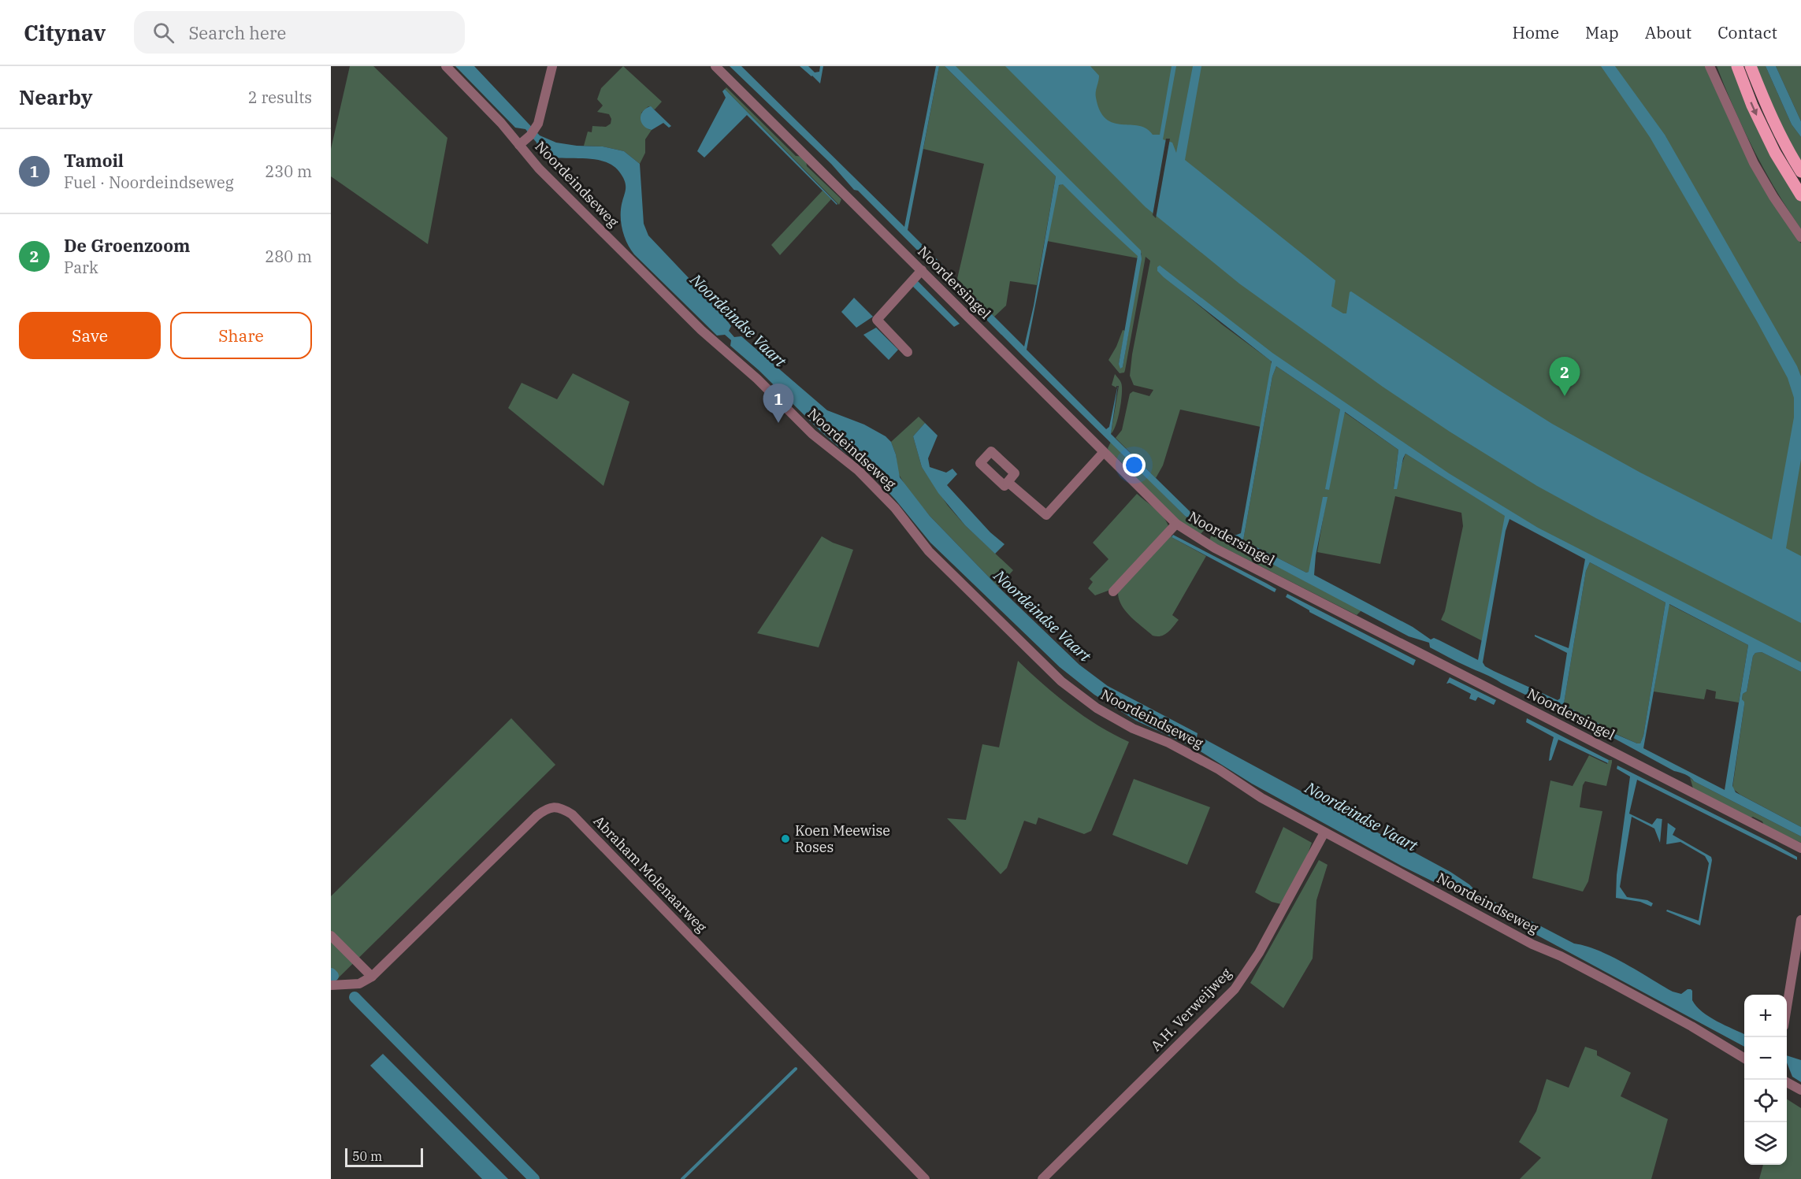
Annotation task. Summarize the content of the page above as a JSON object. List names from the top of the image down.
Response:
{
  "streets": {
    "street": [
      "Noordeindseweg",
      "Noordersingel",
      "Abraham Molenaarweg",
      "A.H. Verweijweg"
    ]
  },
  "crossings": [
    ["Noordeindseweg", "A.H. Verweijweg"]
  ],
  "water": ["Noordeindse Vaart"],
  "places": ["Koen Meewise Roses"],
  "scale_bar": "50 m",
  "page": {
    "header": "Citynav",
    "search": "Search here",
    "nav": [
      "Home",
      "Map",
      "About",
      "Contact"
    ],
    "heading": ["Nearby", "2 results"],
    "list": [
      {
        "mark": "1",
        "name": "Tamoil",
        "note": "Fuel · Noordeindseweg",
        "value": "230 m"
      },
      {
        "mark": "2",
        "name": "De Groenzoom",
        "note": "Park",
        "value": "280 m"
      }
    ],
    "buttons": ["Save", "Share"],
    "pins": ["2", "1"],
    "map_buttons": ["+", "−"],
    "scale": "50 m"
  }
}
